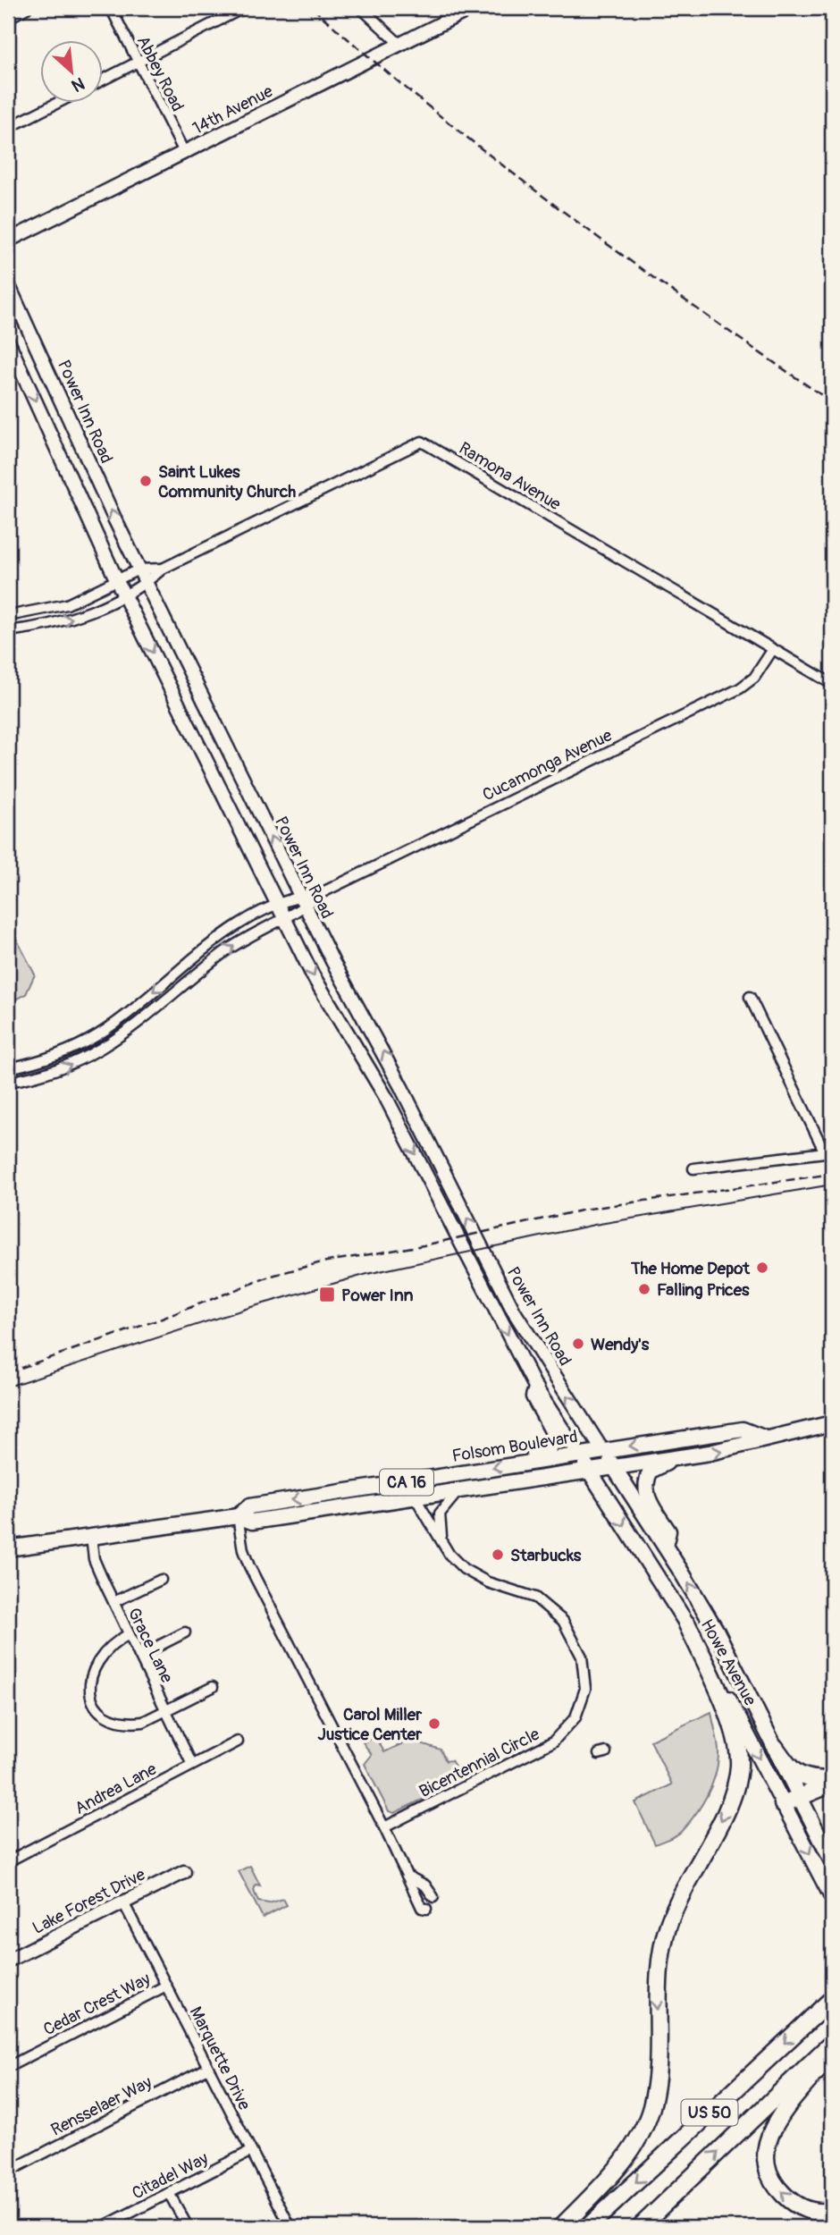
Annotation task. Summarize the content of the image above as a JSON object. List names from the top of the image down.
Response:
{
  "streets": {
    "highway": ["US 50"],
    "main road": [
      "14th Avenue",
      "Power Inn Road",
      "Folsom Boulevard",
      "CA 16",
      "Howe Avenue",
      "Lake Forest Drive"
    ],
    "street": [
      "Abbey Road",
      "Ramona Avenue",
      "Cucamonga Avenue",
      "Grace Lane",
      "Bicentennial Circle",
      "Andrea Lane",
      "Cedar Crest Way",
      "Marquette Drive",
      "Rensselaer Way",
      "Citadel Way"
    ]
  },
  "crossings": [
    ["Abbey Road", "14th Avenue"],
    ["Power Inn Road", "Ramona Avenue"],
    ["Power Inn Road", "Cucamonga Avenue"],
    ["Power Inn Road", "Folsom Boulevard"],
    ["Power Inn Road", "Howe Avenue"],
    ["Ramona Avenue", "Cucamonga Avenue"],
    ["Folsom Boulevard", "Grace Lane"],
    ["Folsom Boulevard", "Howe Avenue"],
    ["Folsom Boulevard", "Bicentennial Circle"],
    ["Grace Lane", "Andrea Lane"],
    ["Lake Forest Drive", "Marquette Drive"],
    ["Cedar Crest Way", "Marquette Drive"],
    ["Marquette Drive", "Rensselaer Way"],
    ["Marquette Drive", "Citadel Way"]
  ],
  "places": {
    "other": [
      "Saint Lukes Community Church",
      "The Home Depot",
      "Falling Prices",
      "Wendy's",
      "Starbucks",
      "Carol Miller Justice Center"
    ],
    "transit": ["Power Inn"]
  },
  "north": "bottom right"
}
